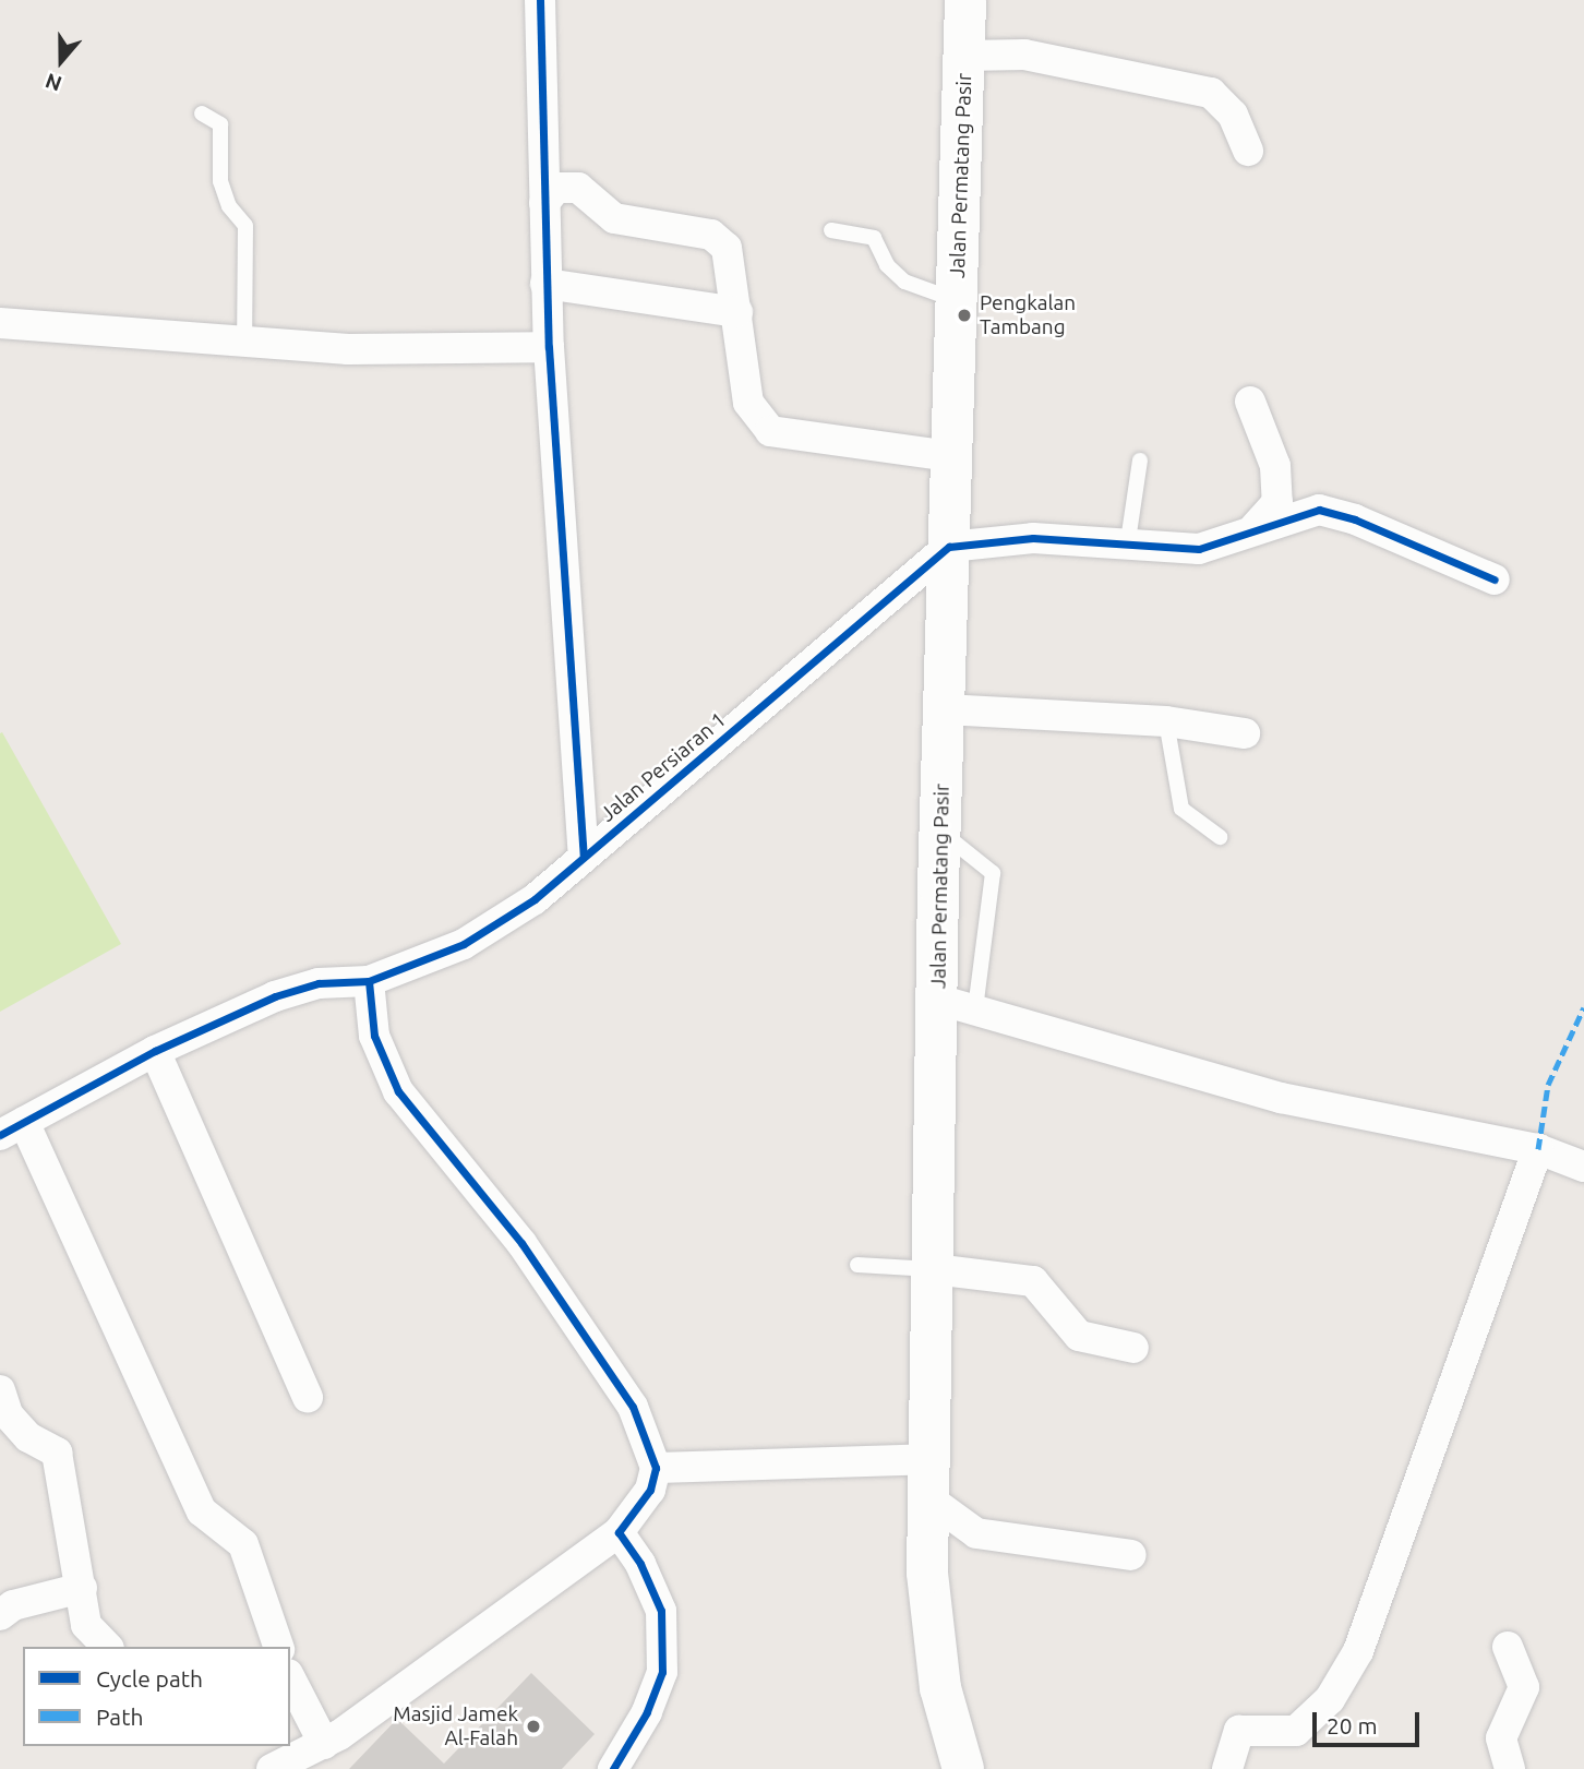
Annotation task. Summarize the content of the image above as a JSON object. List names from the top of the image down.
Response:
{
  "streets": {
    "main road": ["Jalan Permatang Pasir"],
    "street": ["Jalan Persiaran 1"]
  },
  "crossings": [
    ["Jalan Permatang Pasir", "Jalan Persiaran 1"]
  ],
  "places": ["Pengkalan Tambang", "Masjid Jamek Al-Falah"],
  "legend": ["Cycle path", "Path"],
  "scale_bar": "20 m",
  "north": "bottom"
}
